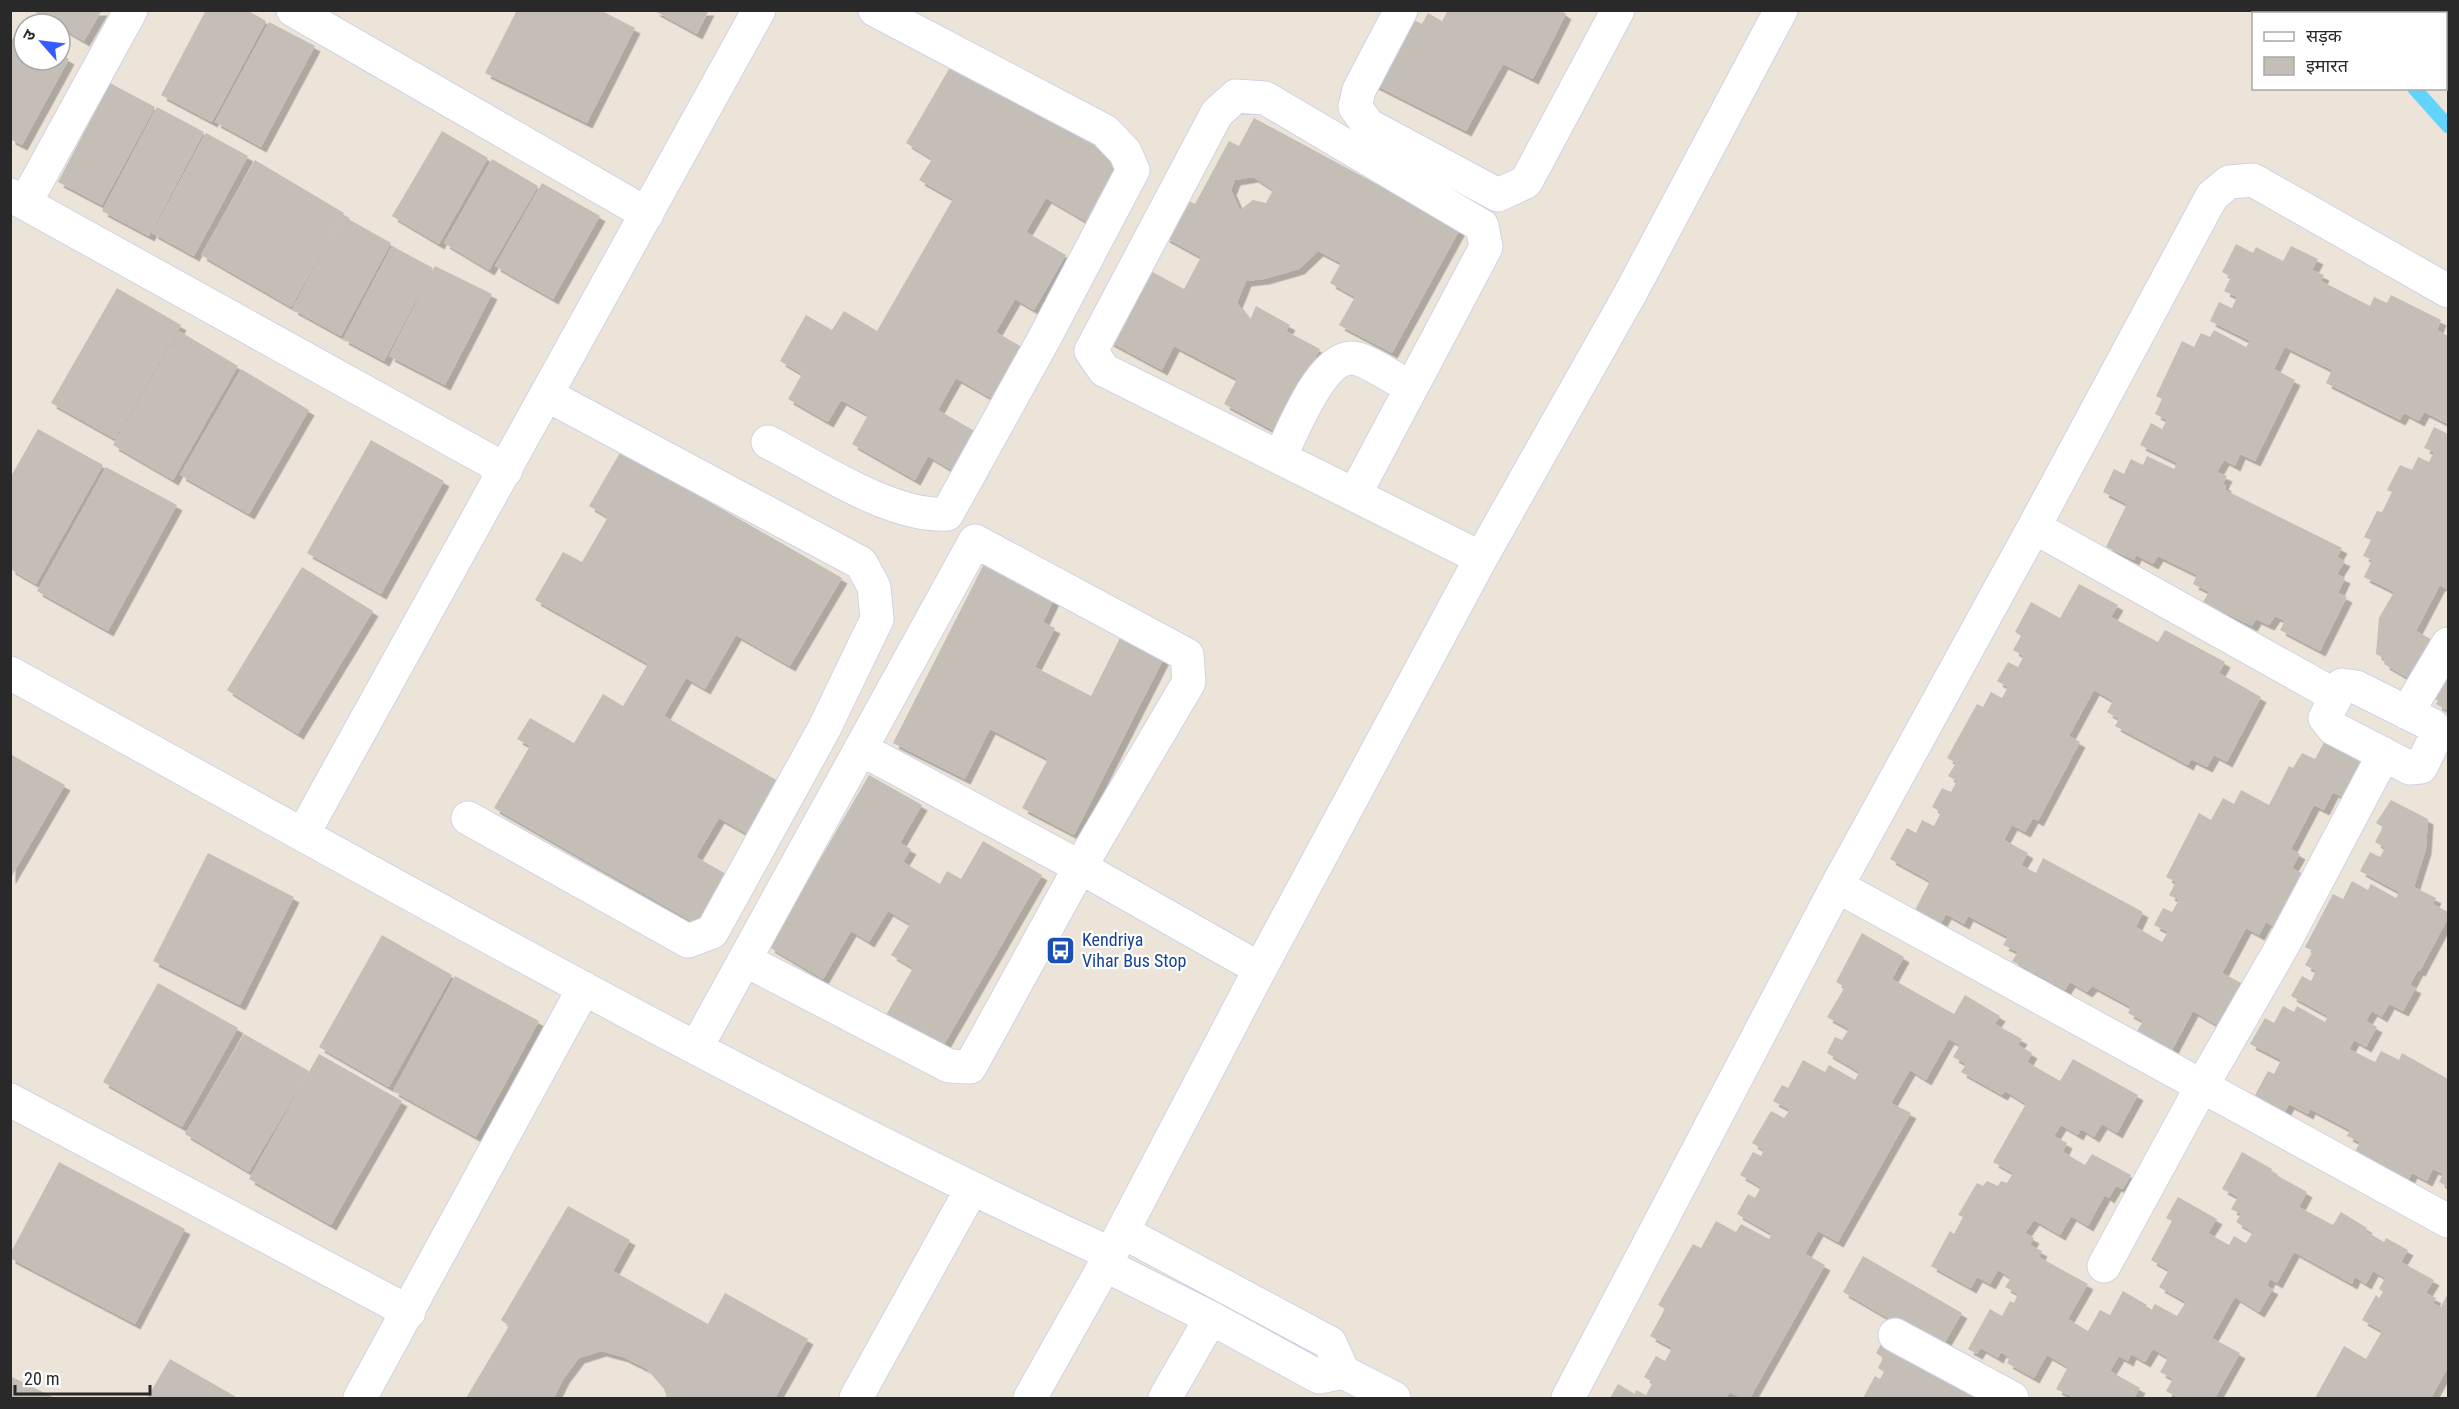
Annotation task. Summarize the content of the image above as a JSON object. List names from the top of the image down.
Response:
{
  "places": {
    "bus stop": ["Kendriya Vihar Bus Stop"]
  },
  "legend": ["सड़क", "इमारत"],
  "scale_bar": "20 m",
  "north": "top left"
}
